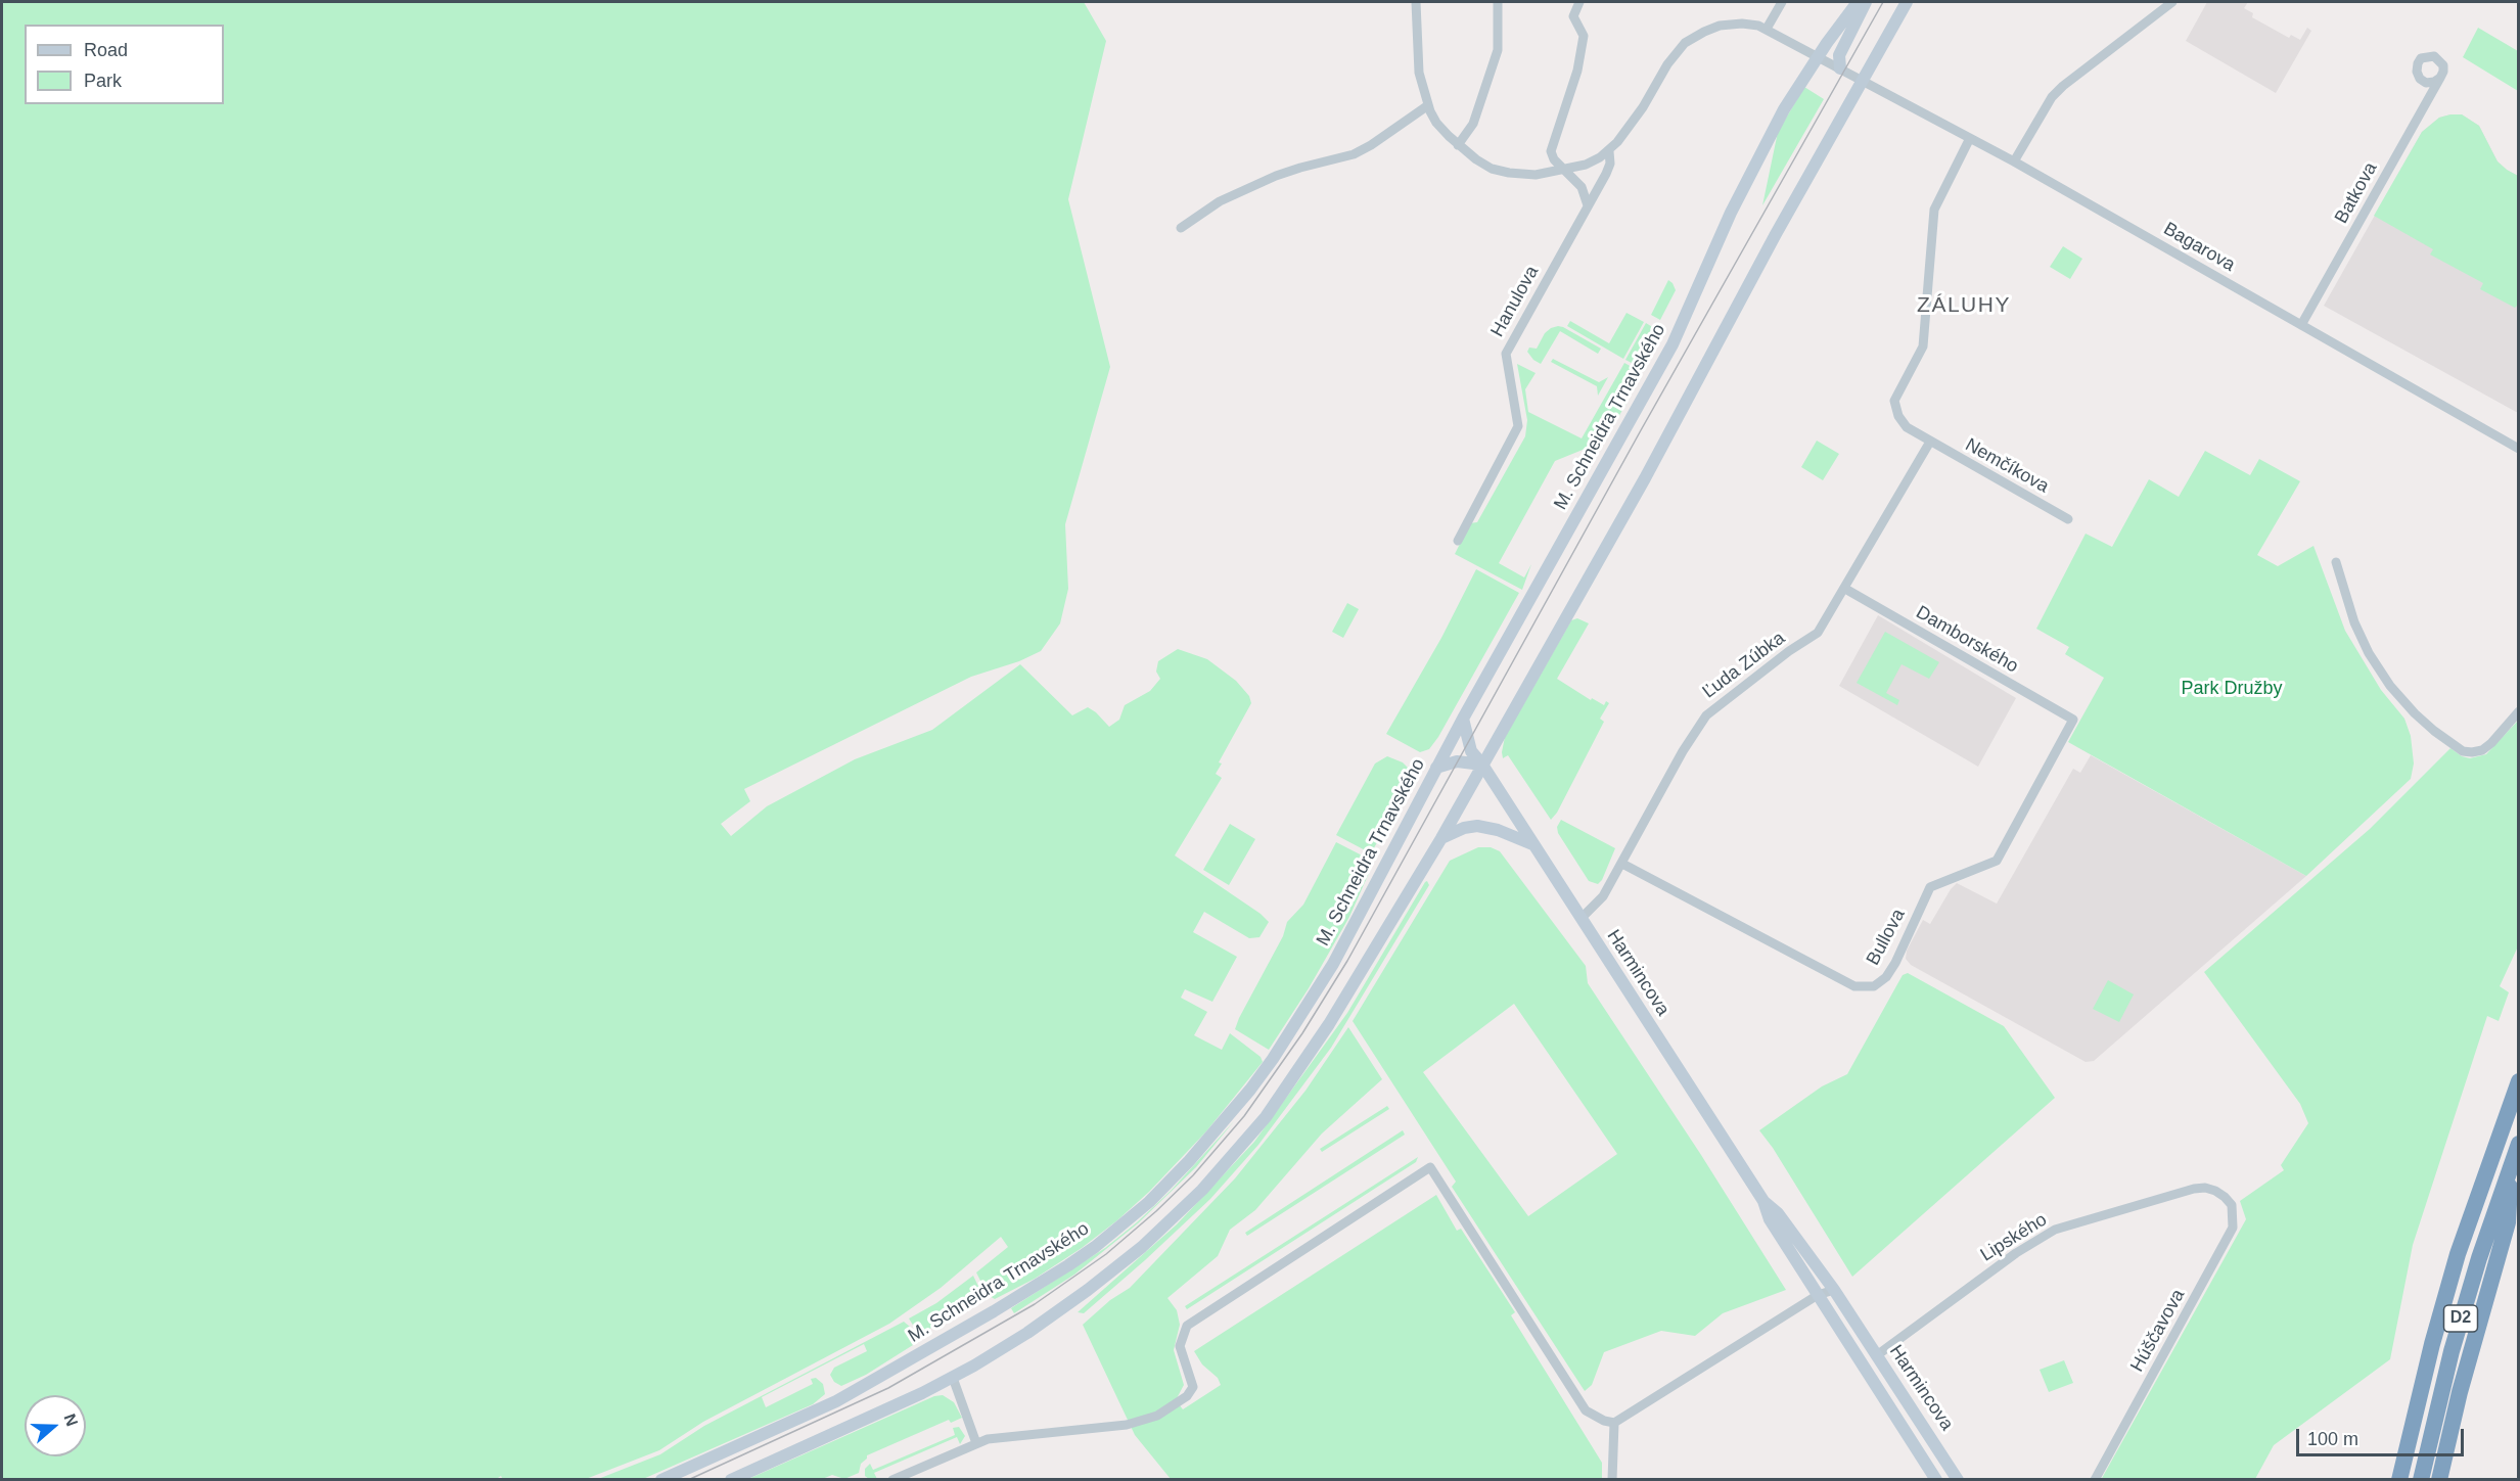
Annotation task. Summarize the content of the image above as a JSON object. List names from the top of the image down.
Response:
{
  "streets": {
    "highway": ["D2"],
    "main road": ["M. Schneidra Trnavského", "Harmincova"],
    "street": [
      "Batkova",
      "Bagarova",
      "Hanulova",
      "Nemčíkova",
      "Damborského",
      "Ľuda Zúbka",
      "Bullova",
      "Lipského",
      "Húščavova"
    ]
  },
  "crossings": [
    ["Batkova", "Bagarova"],
    ["Bagarova", "Hanulova"],
    ["Bagarova", "Nemčíkova"],
    ["Hanulova", "M. Schneidra Trnavského"],
    ["M. Schneidra Trnavského", "Harmincova"],
    ["Nemčíkova", "Ľuda Zúbka"],
    ["Damborského", "Ľuda Zúbka"],
    ["Damborského", "Bullova"],
    ["Ľuda Zúbka", "Bullova"],
    ["Ľuda Zúbka", "Harmincova"],
    ["Harmincova", "Lipského"],
    ["Lipského", "Húščavova"]
  ],
  "districts": ["ZÁLUHY"],
  "parks": ["Park Družby"],
  "legend": ["Road", "Park"],
  "scale_bar": "100 m",
  "north": "right"
}
